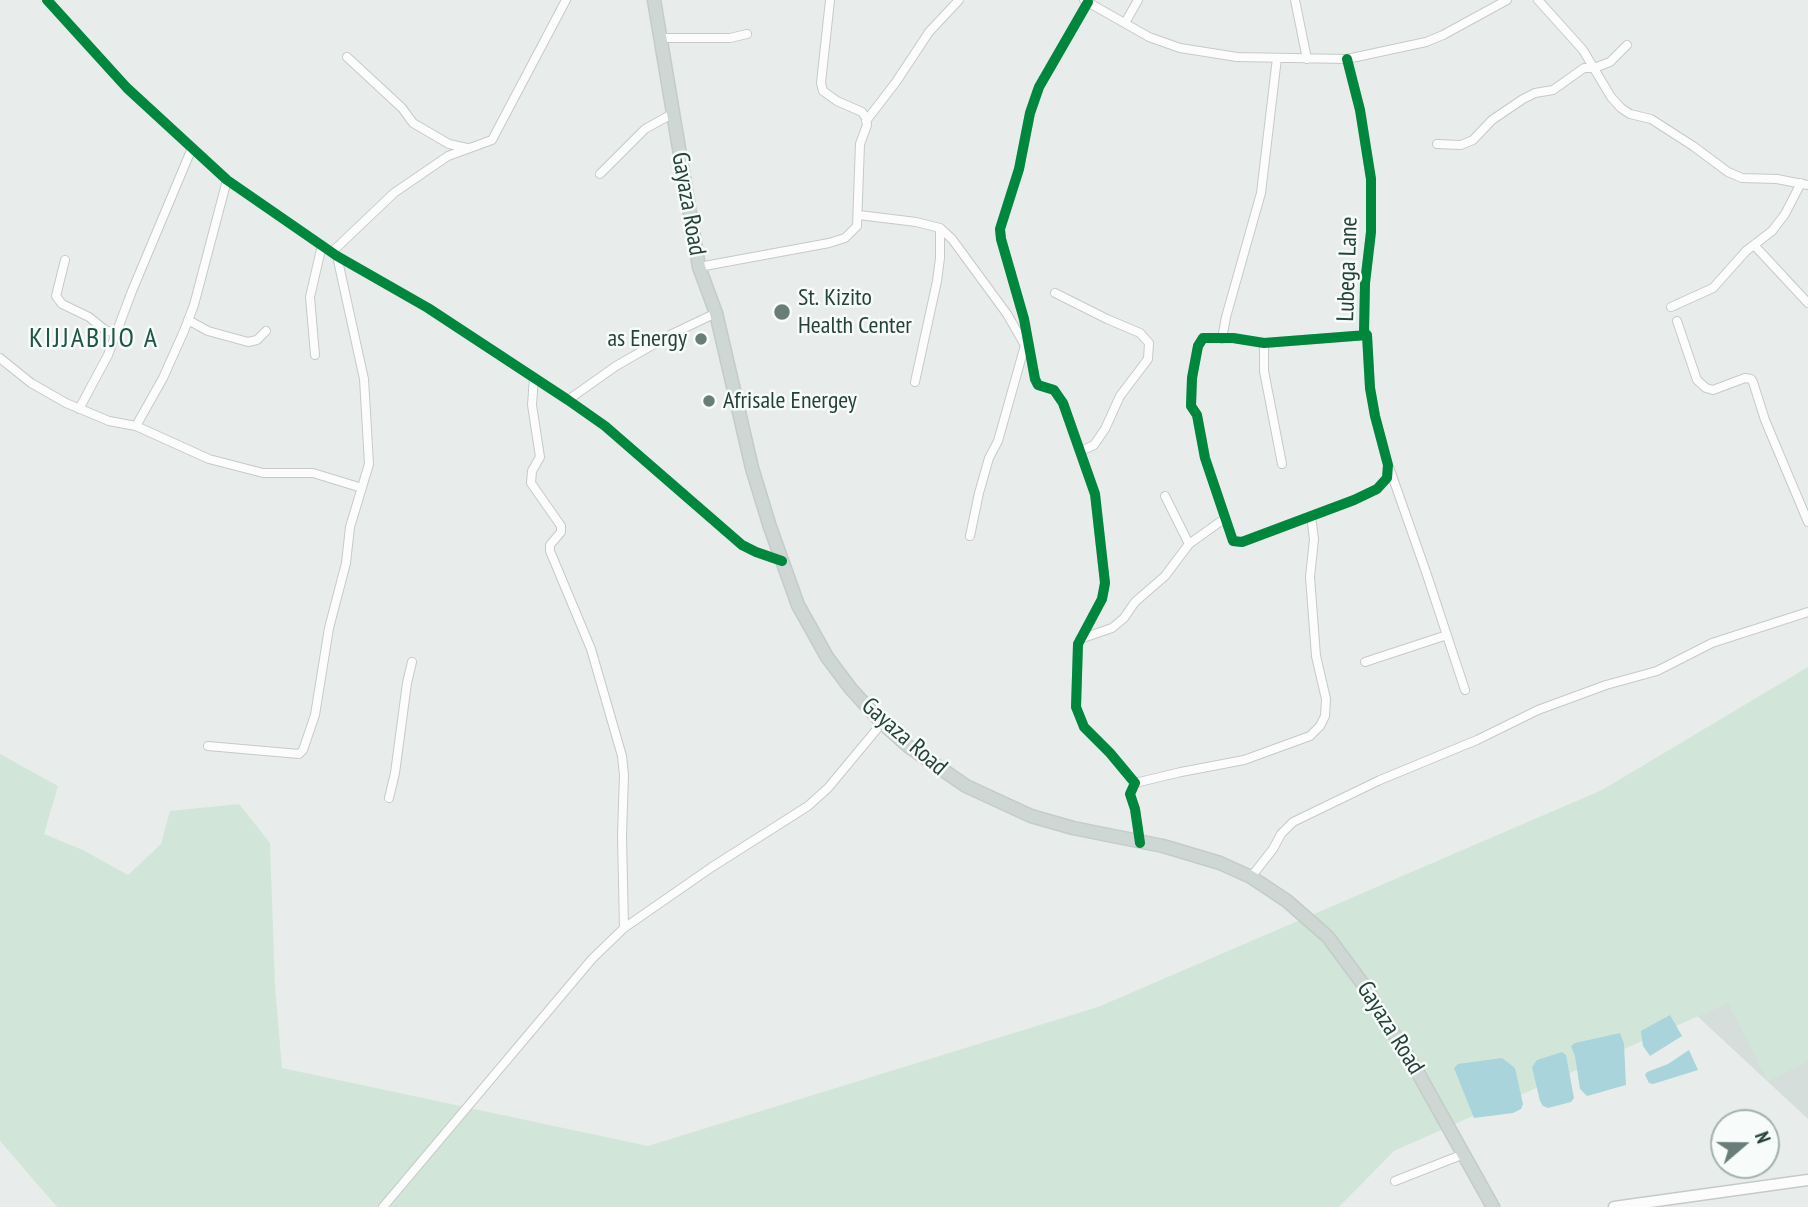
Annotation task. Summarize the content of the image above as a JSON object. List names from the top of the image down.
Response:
{
  "streets": {
    "main road": ["Gayaza Road"],
    "street": ["Lubega Lane"]
  },
  "districts": ["KIJJABIJO A"],
  "places": ["St. Kizito Health Center", "as Energy", "Afrisale Energey"],
  "north": "right"
}
